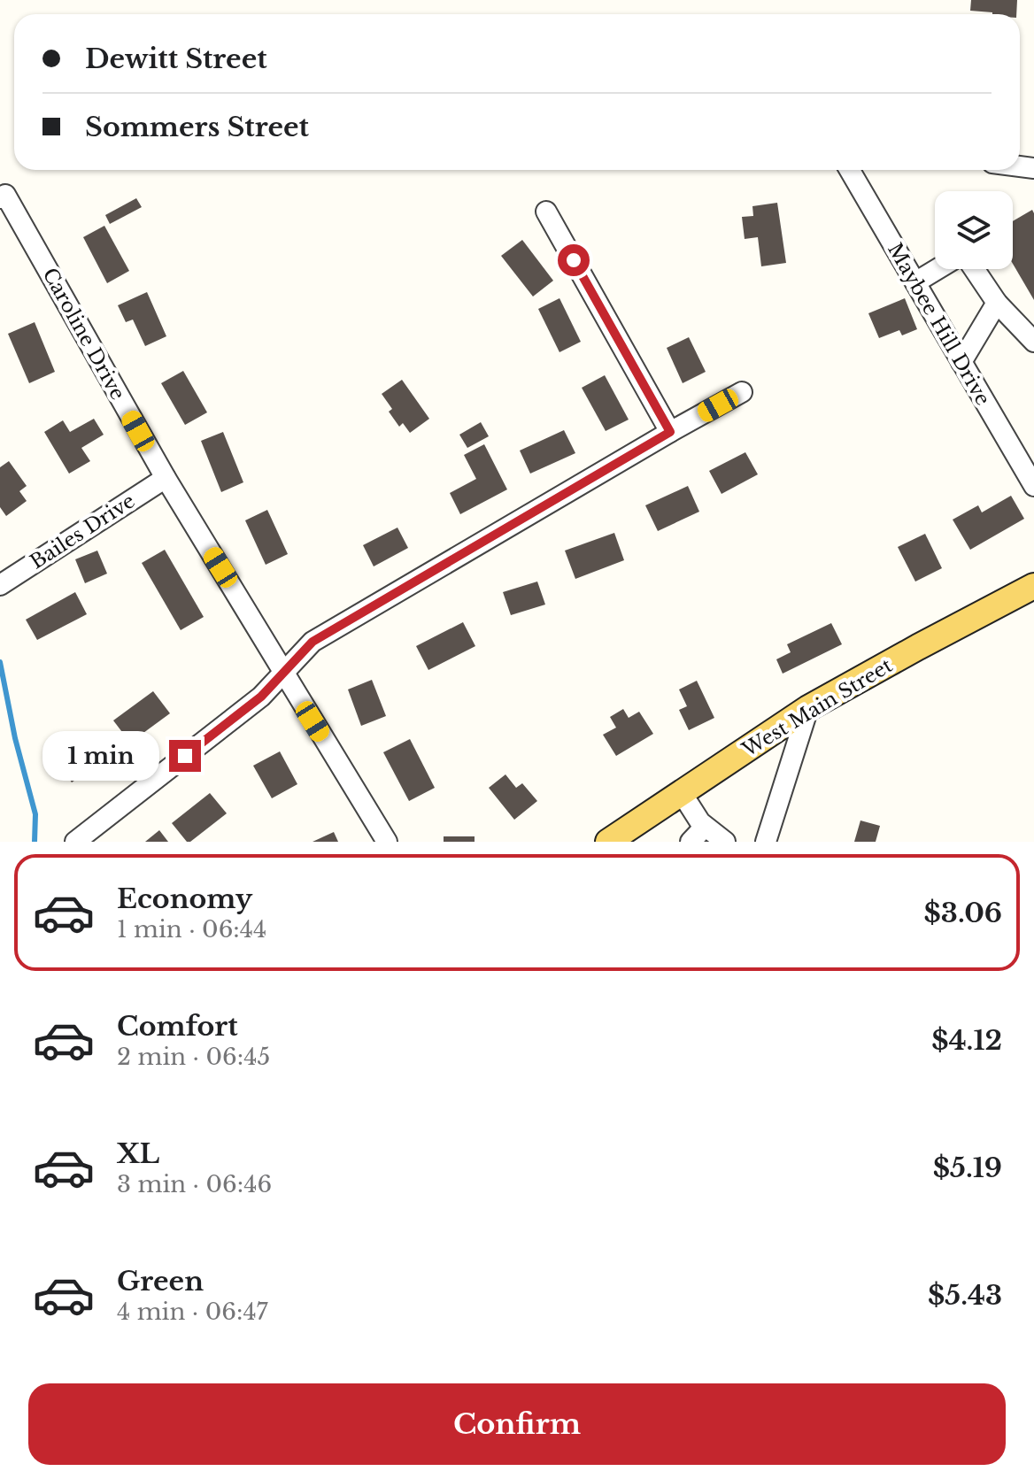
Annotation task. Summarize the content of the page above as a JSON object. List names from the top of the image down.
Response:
{
  "streets": {
    "main road": ["West Main Street"],
    "street": ["Maybee Hill Drive", "Caroline Drive", "Bailes Drive"]
  },
  "crossings": [
    ["Caroline Drive", "Bailes Drive"]
  ],
  "page": {
    "banner": ["Dewitt Street", "Sommers Street"],
    "bubble": "1 min",
    "list": [
      {
        "name": "Economy",
        "note": "1 min · 06:44",
        "value": "$3.06"
      },
      {
        "name": "Comfort",
        "note": "2 min · 06:45",
        "value": "$4.12"
      },
      {
        "name": "XL",
        "note": "3 min · 06:46",
        "value": "$5.19"
      },
      {
        "name": "Green",
        "note": "4 min · 06:47",
        "value": "$5.43"
      }
    ],
    "buttons": "Confirm"
  }
}
